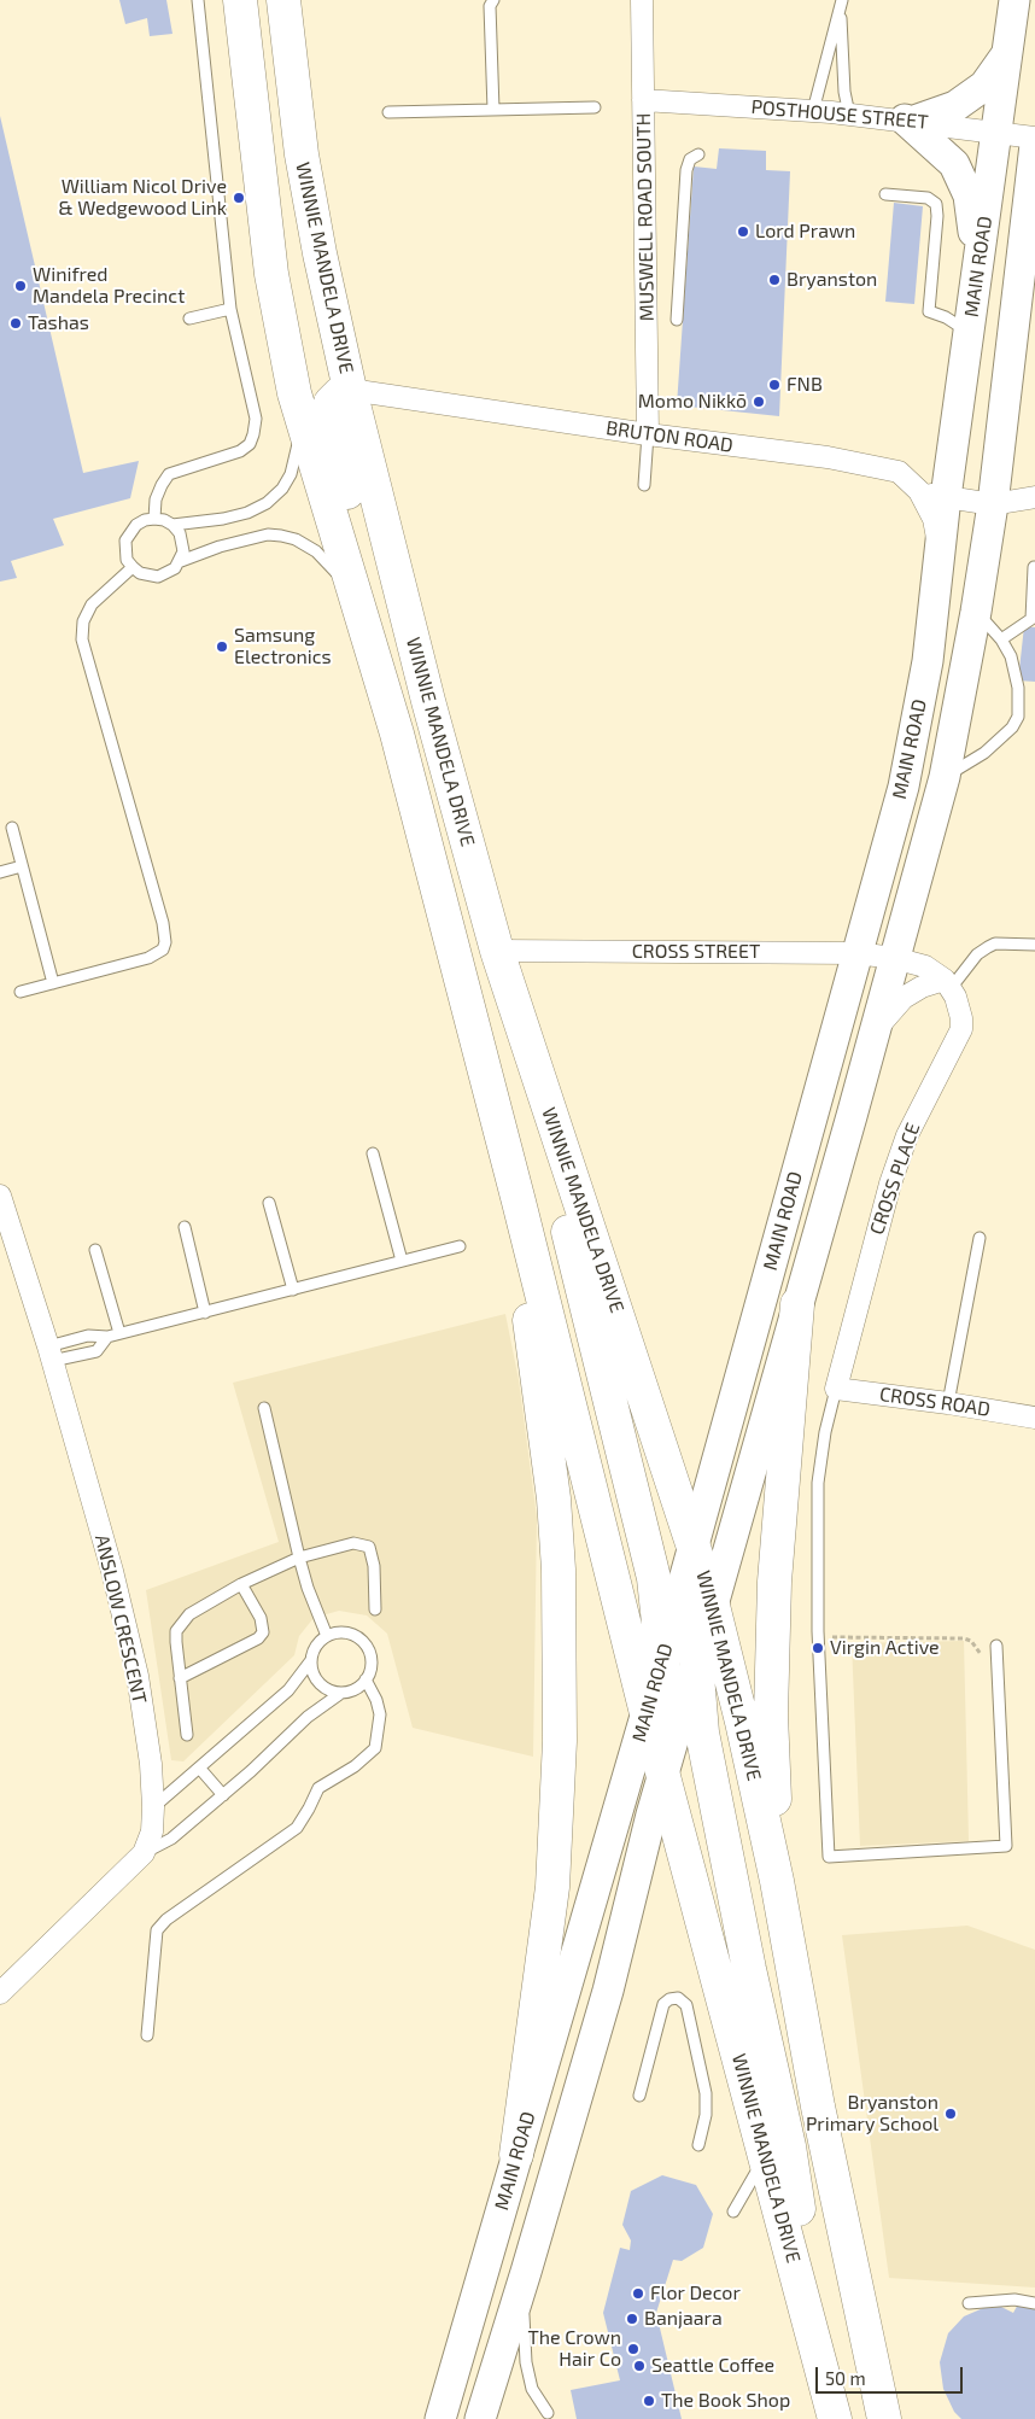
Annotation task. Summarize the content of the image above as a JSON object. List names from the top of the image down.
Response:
{
  "streets": {
    "main road": ["MAIN ROAD", "WINNIE MANDELA DRIVE"],
    "street": [
      "POSTHOUSE STREET",
      "MUSWELL ROAD SOUTH",
      "BRUTON ROAD",
      "CROSS STREET",
      "CROSS PLACE",
      "CROSS ROAD",
      "ANSLOW CRESCENT"
    ]
  },
  "crossings": [
    ["POSTHOUSE STREET", "MUSWELL ROAD SOUTH"],
    ["POSTHOUSE STREET", "MAIN ROAD"],
    ["MUSWELL ROAD SOUTH", "BRUTON ROAD"],
    ["MAIN ROAD", "WINNIE MANDELA DRIVE"],
    ["MAIN ROAD", "BRUTON ROAD"],
    ["MAIN ROAD", "CROSS STREET"],
    ["WINNIE MANDELA DRIVE", "BRUTON ROAD"],
    ["WINNIE MANDELA DRIVE", "CROSS STREET"],
    ["CROSS PLACE", "CROSS ROAD"]
  ],
  "places": [
    "William Nicol Drive & Wedgewood Link",
    "Lord Prawn",
    "Bryanston",
    "Winifred Mandela Precinct",
    "Tashas",
    "FNB",
    "Momo Nikkō",
    "Samsung Electronics",
    "Virgin Active",
    "Bryanston Primary School",
    "Flor Decor",
    "Banjaara",
    "The Crown Hair Co",
    "Seattle Coffee",
    "The Book Shop"
  ],
  "scale_bar": "50 m"
}
